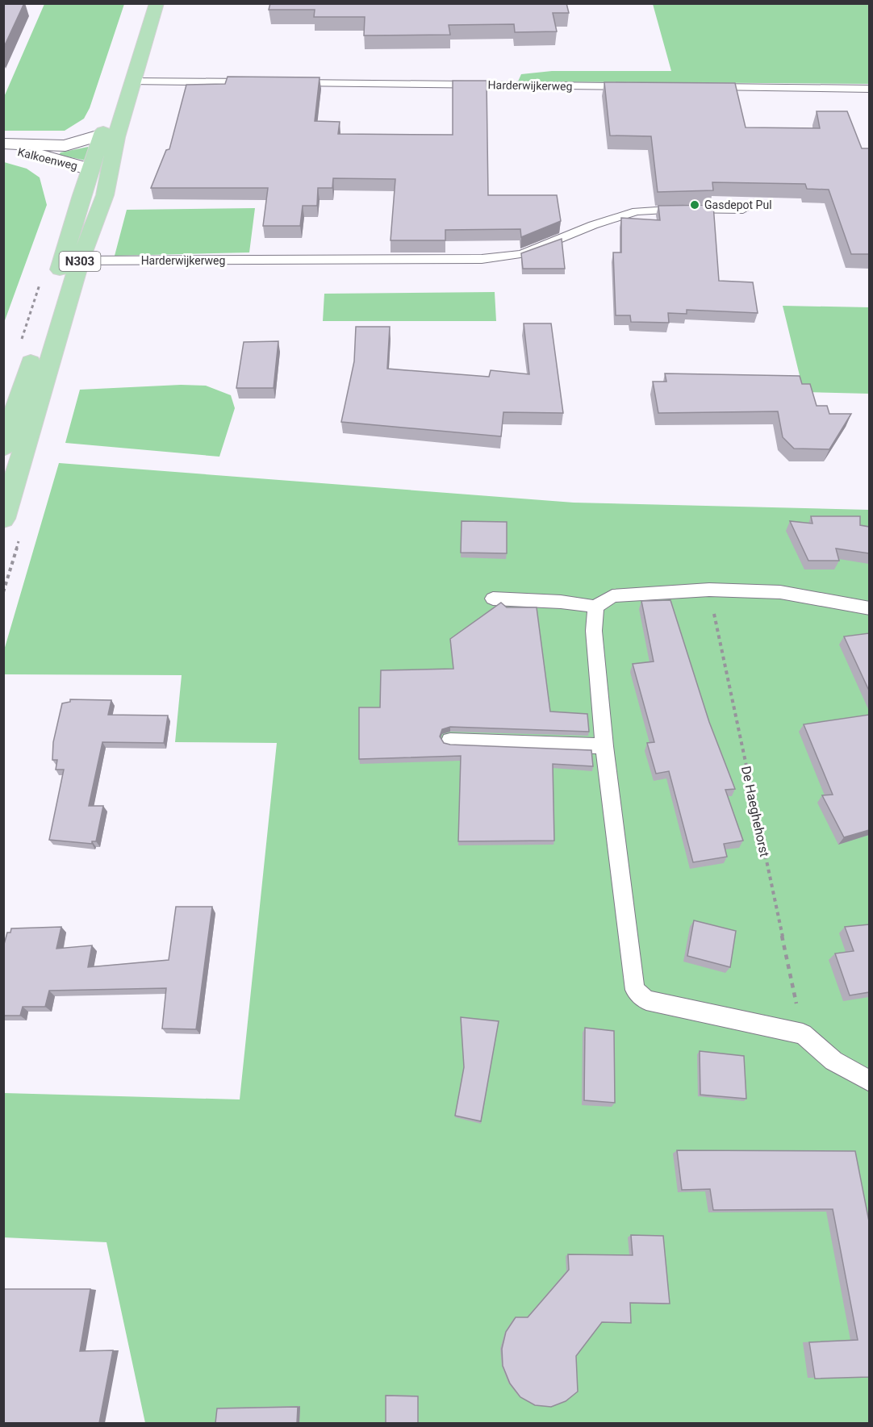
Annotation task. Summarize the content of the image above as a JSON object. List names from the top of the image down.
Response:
{
  "streets": {
    "main road": ["N303"],
    "street": ["Kalkoenweg"],
    "lane": ["Harderwijkerweg"],
    "path": ["De Haeghehorst"]
  },
  "crossings": [
    ["Harderwijkerweg", "N303"],
    ["Kalkoenweg", "N303"]
  ],
  "places": ["Gasdepot Pul"]
}
